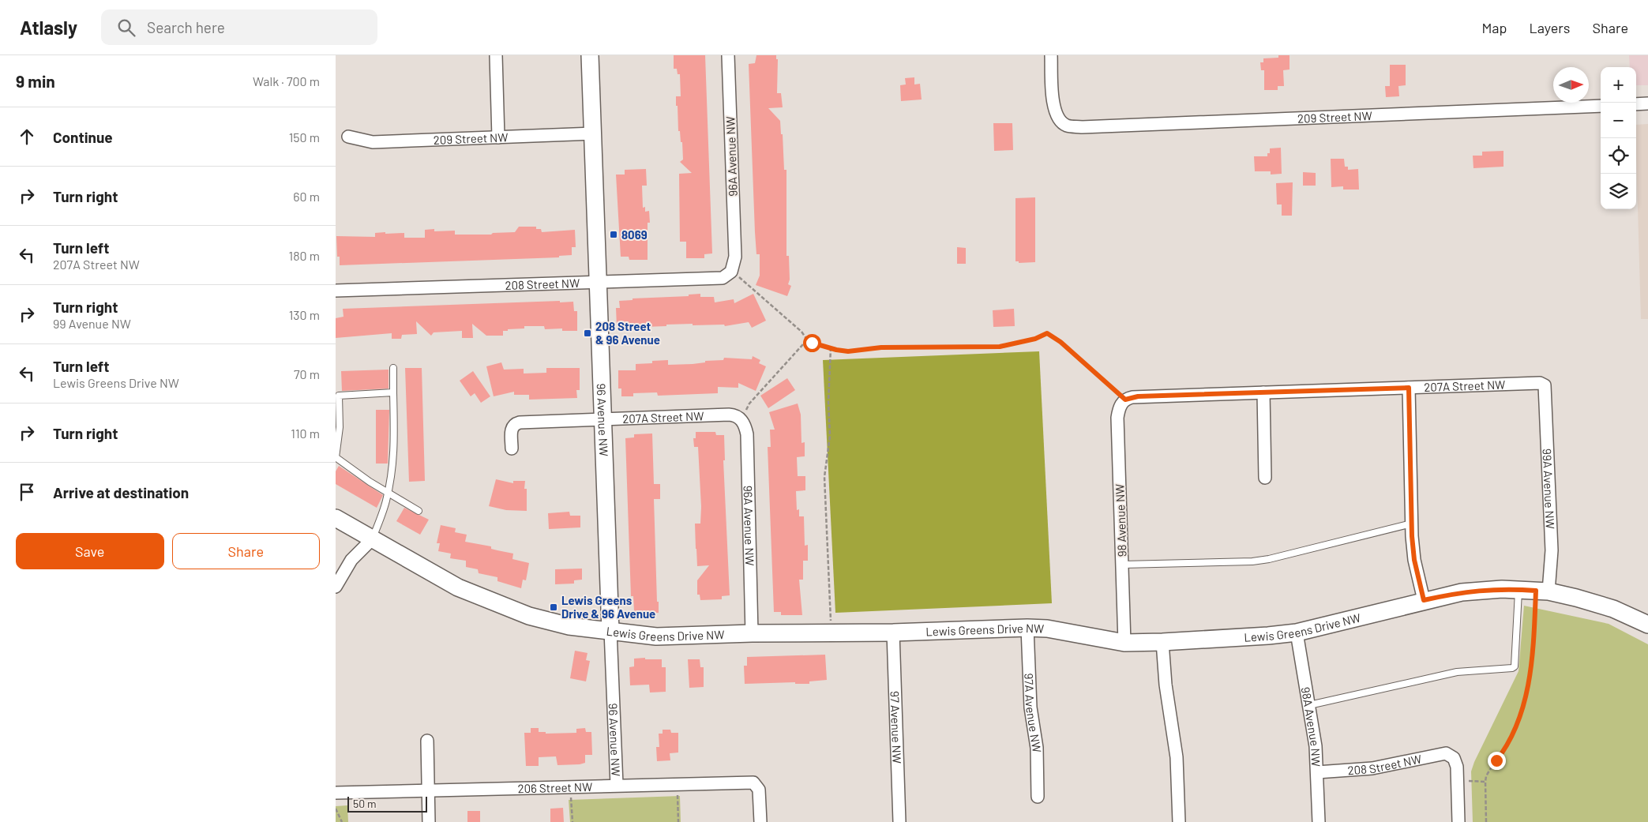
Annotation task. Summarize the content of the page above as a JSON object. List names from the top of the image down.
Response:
{
  "streets": {
    "street": [
      "209 Street NW",
      "96A Avenue NW",
      "208 Street NW",
      "207A Street NW",
      "96 Avenue NW",
      "99A Avenue NW",
      "98 Avenue NW",
      "Lewis Greens Drive NW",
      "97A Avenue NW",
      "98A Avenue NW",
      "97 Avenue NW",
      "206 Street NW"
    ]
  },
  "crossings": [
    ["209 Street NW", "96 Avenue NW"],
    ["96A Avenue NW", "208 Street NW"],
    ["96A Avenue NW", "207A Street NW"],
    ["96A Avenue NW", "Lewis Greens Drive NW"],
    ["208 Street NW", "96 Avenue NW"],
    ["208 Street NW", "98A Avenue NW"],
    ["207A Street NW", "96 Avenue NW"],
    ["207A Street NW", "99A Avenue NW"],
    ["207A Street NW", "98 Avenue NW"],
    ["96 Avenue NW", "Lewis Greens Drive NW"],
    ["96 Avenue NW", "206 Street NW"],
    ["99A Avenue NW", "Lewis Greens Drive NW"],
    ["98 Avenue NW", "Lewis Greens Drive NW"],
    ["Lewis Greens Drive NW", "97A Avenue NW"],
    ["Lewis Greens Drive NW", "98A Avenue NW"],
    ["Lewis Greens Drive NW", "97 Avenue NW"]
  ],
  "places": {
    "transit": ["8069", "208 Street & 96 Avenue", "Lewis Greens Drive & 96 Avenue"]
  },
  "scale_bar": "50 m",
  "north": "right",
  "page": {
    "header": "Atlasly",
    "search": "Search here",
    "nav": ["Map", "Layers", "Share"],
    "heading": ["9 min", "Walk · 700 m"],
    "map_buttons": ["+", "−"],
    "list": [
      ["Continue", "150 m"],
      ["Turn right", "60 m"],
      ["Turn left", "207A Street NW", "180 m"],
      ["Turn right", "99 Avenue NW", "130 m"],
      ["Turn left", "Lewis Greens Drive NW", "70 m"],
      ["Turn right", "110 m"],
      "Arrive at destination"
    ],
    "buttons": ["Save", "Share"],
    "scale": "50 m"
  }
}
